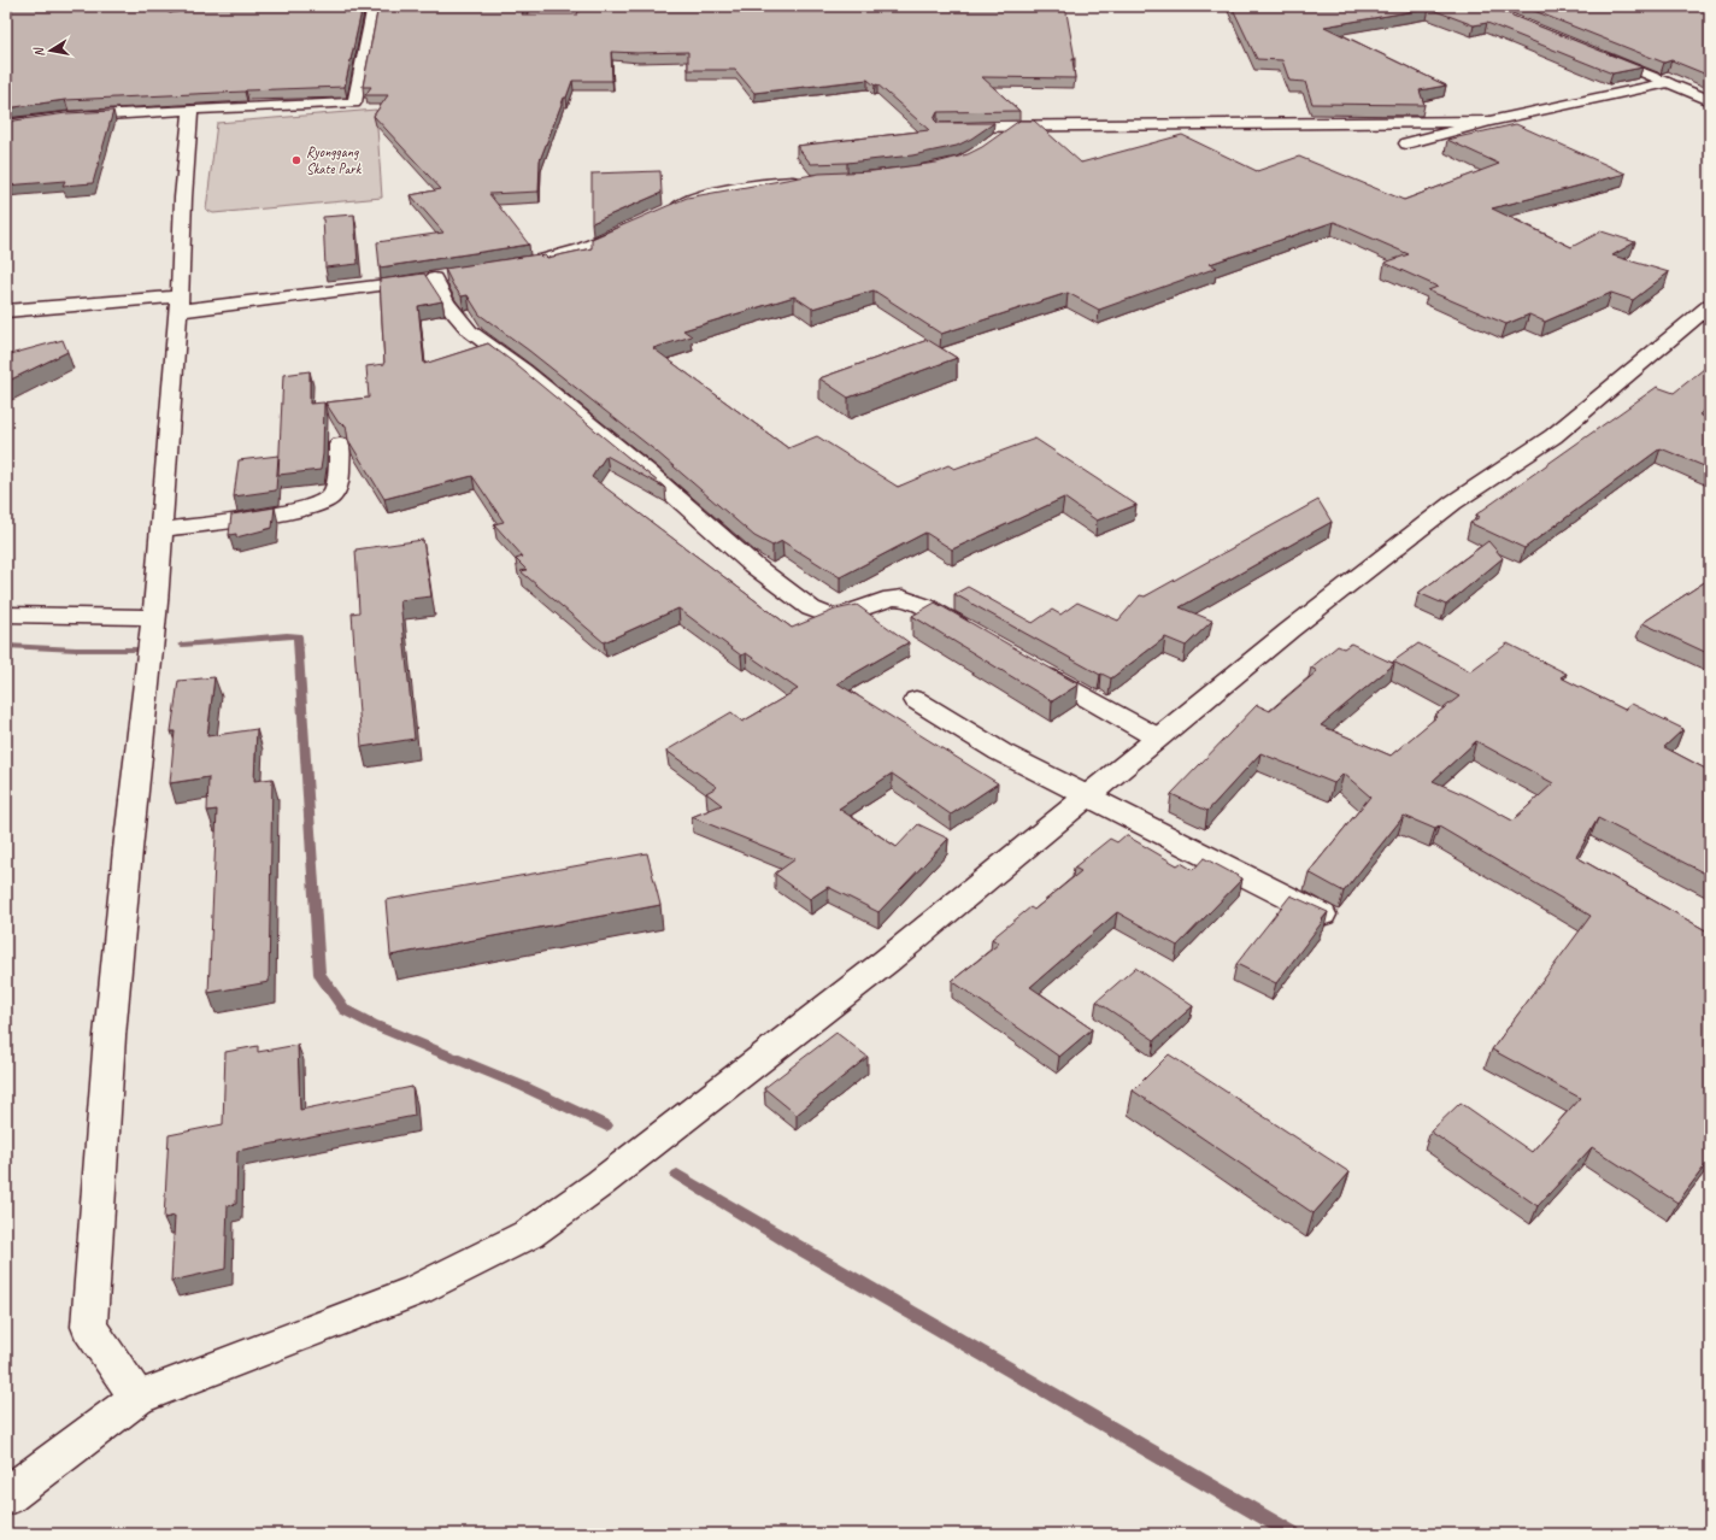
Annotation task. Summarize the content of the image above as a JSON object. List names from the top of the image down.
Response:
{
  "places": ["Ryonggang Skate Park"],
  "north": "left"
}
